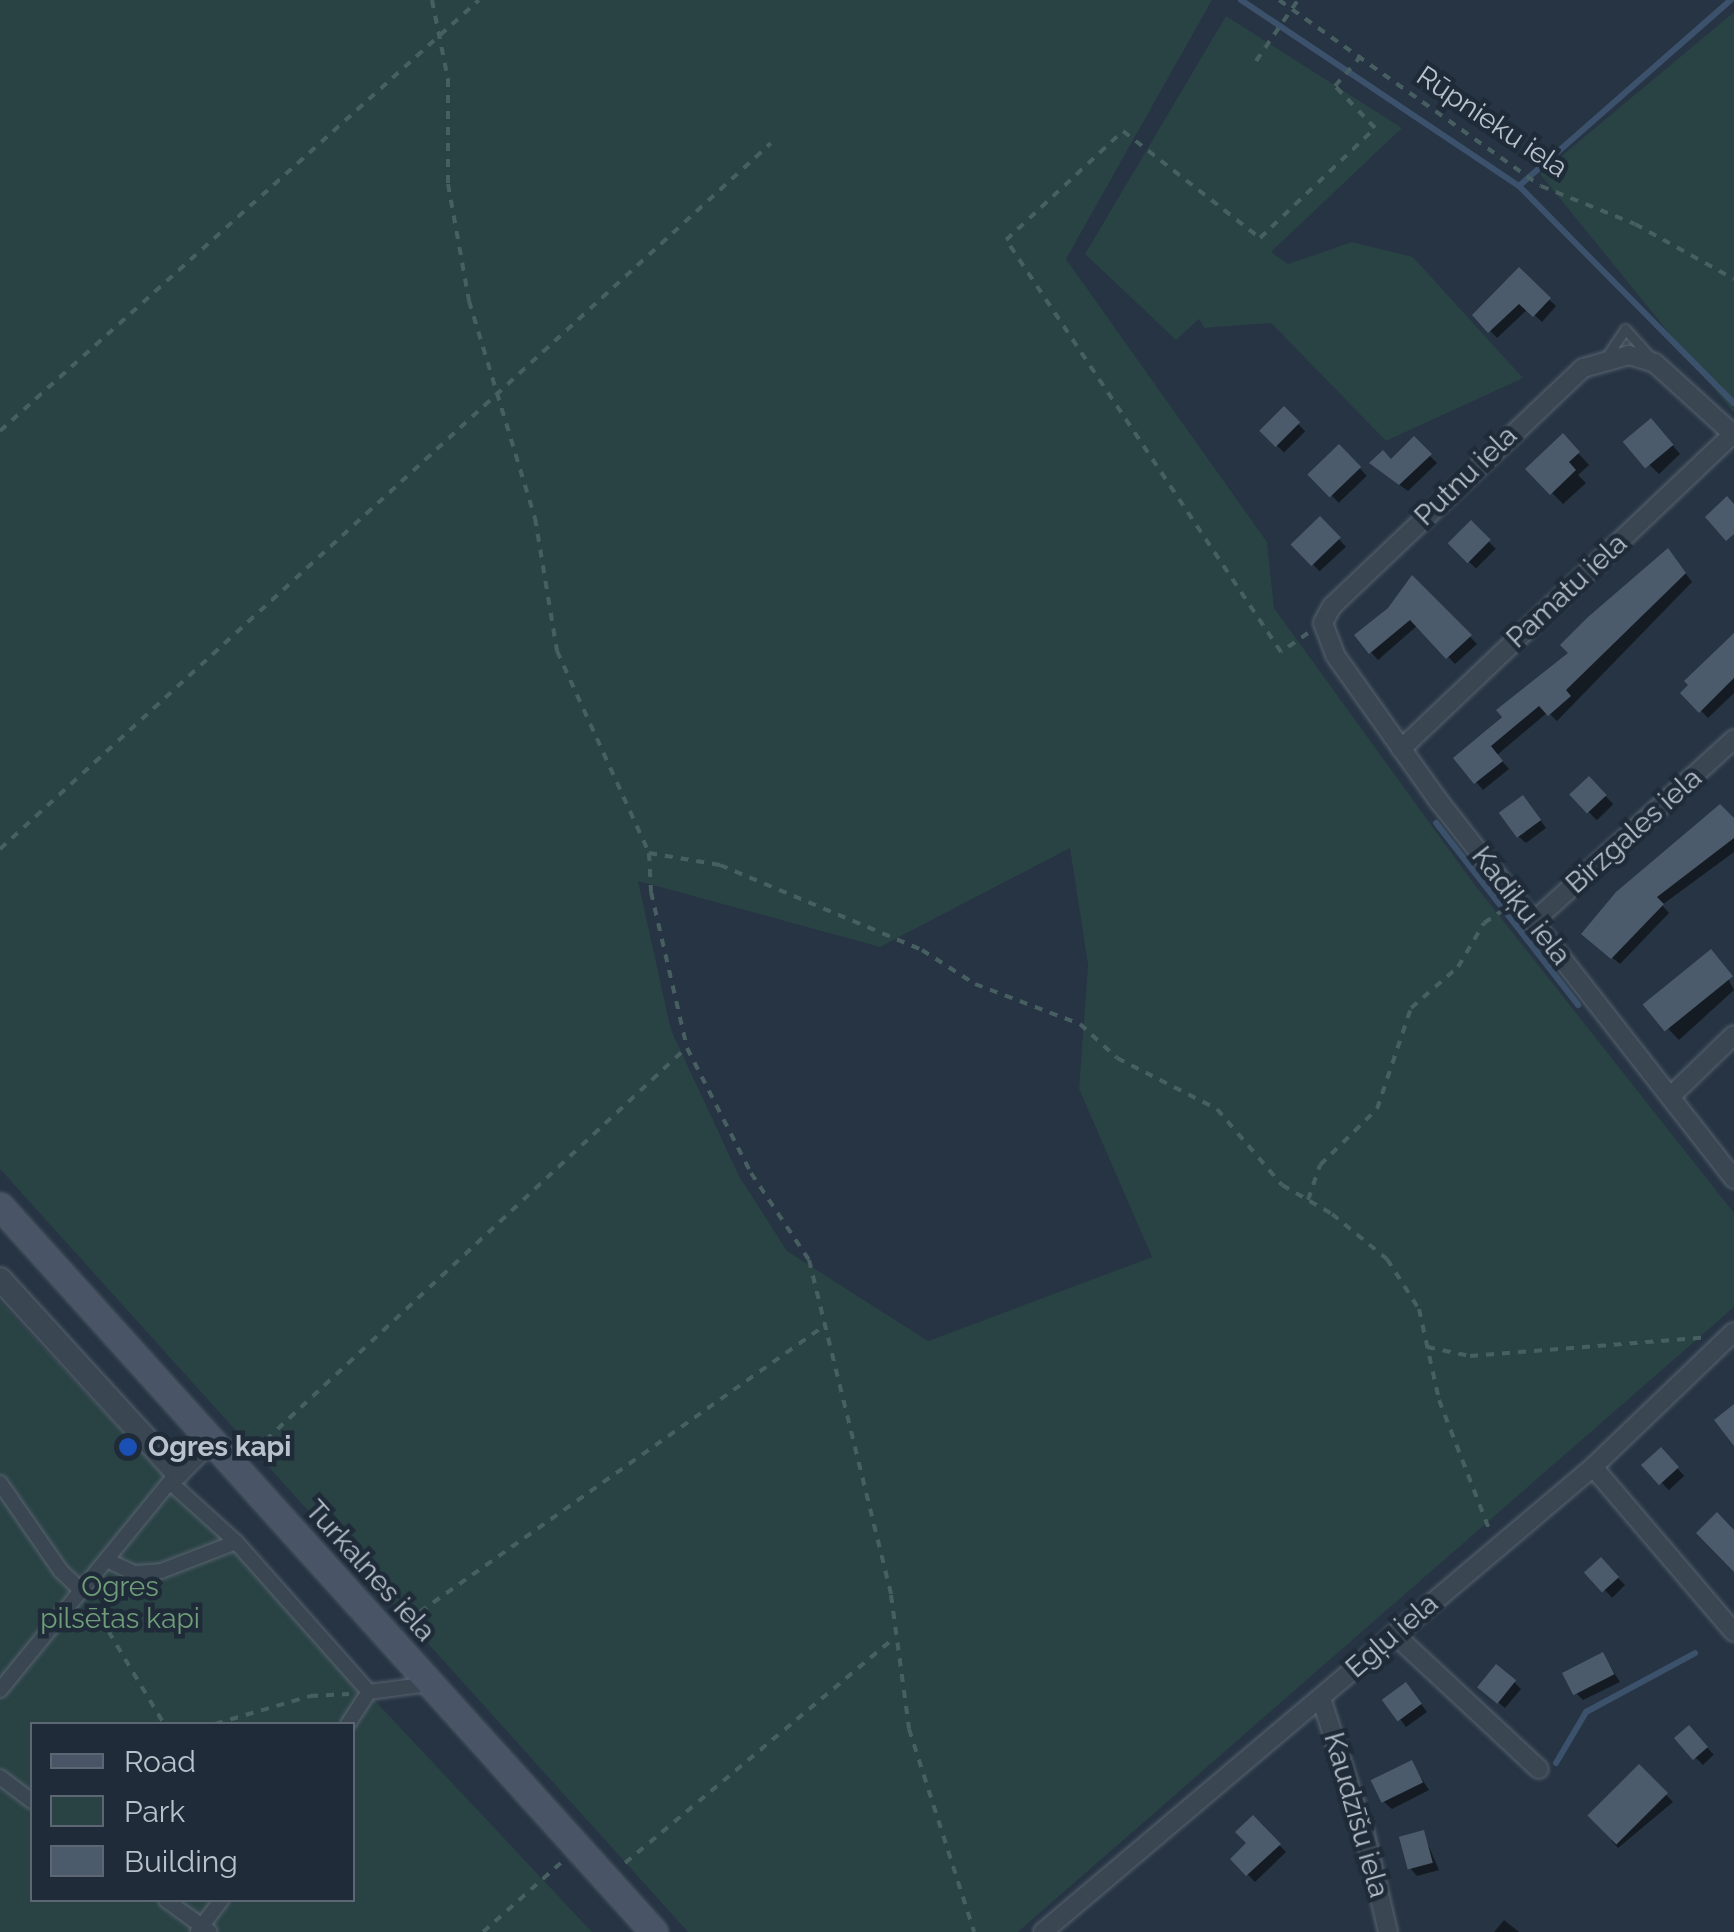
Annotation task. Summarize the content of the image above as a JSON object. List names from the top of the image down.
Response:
{
  "streets": {
    "main road": ["Turkalnes iela"],
    "street": [
      "Putnu iela",
      "Pamatu iela",
      "Birzgales iela",
      "Kadiķu iela",
      "Egļu iela",
      "Kaudzīšu iela"
    ],
    "path": ["Rūpnieku iela"]
  },
  "crossings": [
    ["Putnu iela", "Kadiķu iela"],
    ["Pamatu iela", "Kadiķu iela"],
    ["Birzgales iela", "Kadiķu iela"],
    ["Egļu iela", "Kaudzīšu iela"]
  ],
  "parks": ["Ogres pilsētas kapi"],
  "places": ["Ogres kapi"],
  "legend": ["Road", "Park", "Building"]
}
